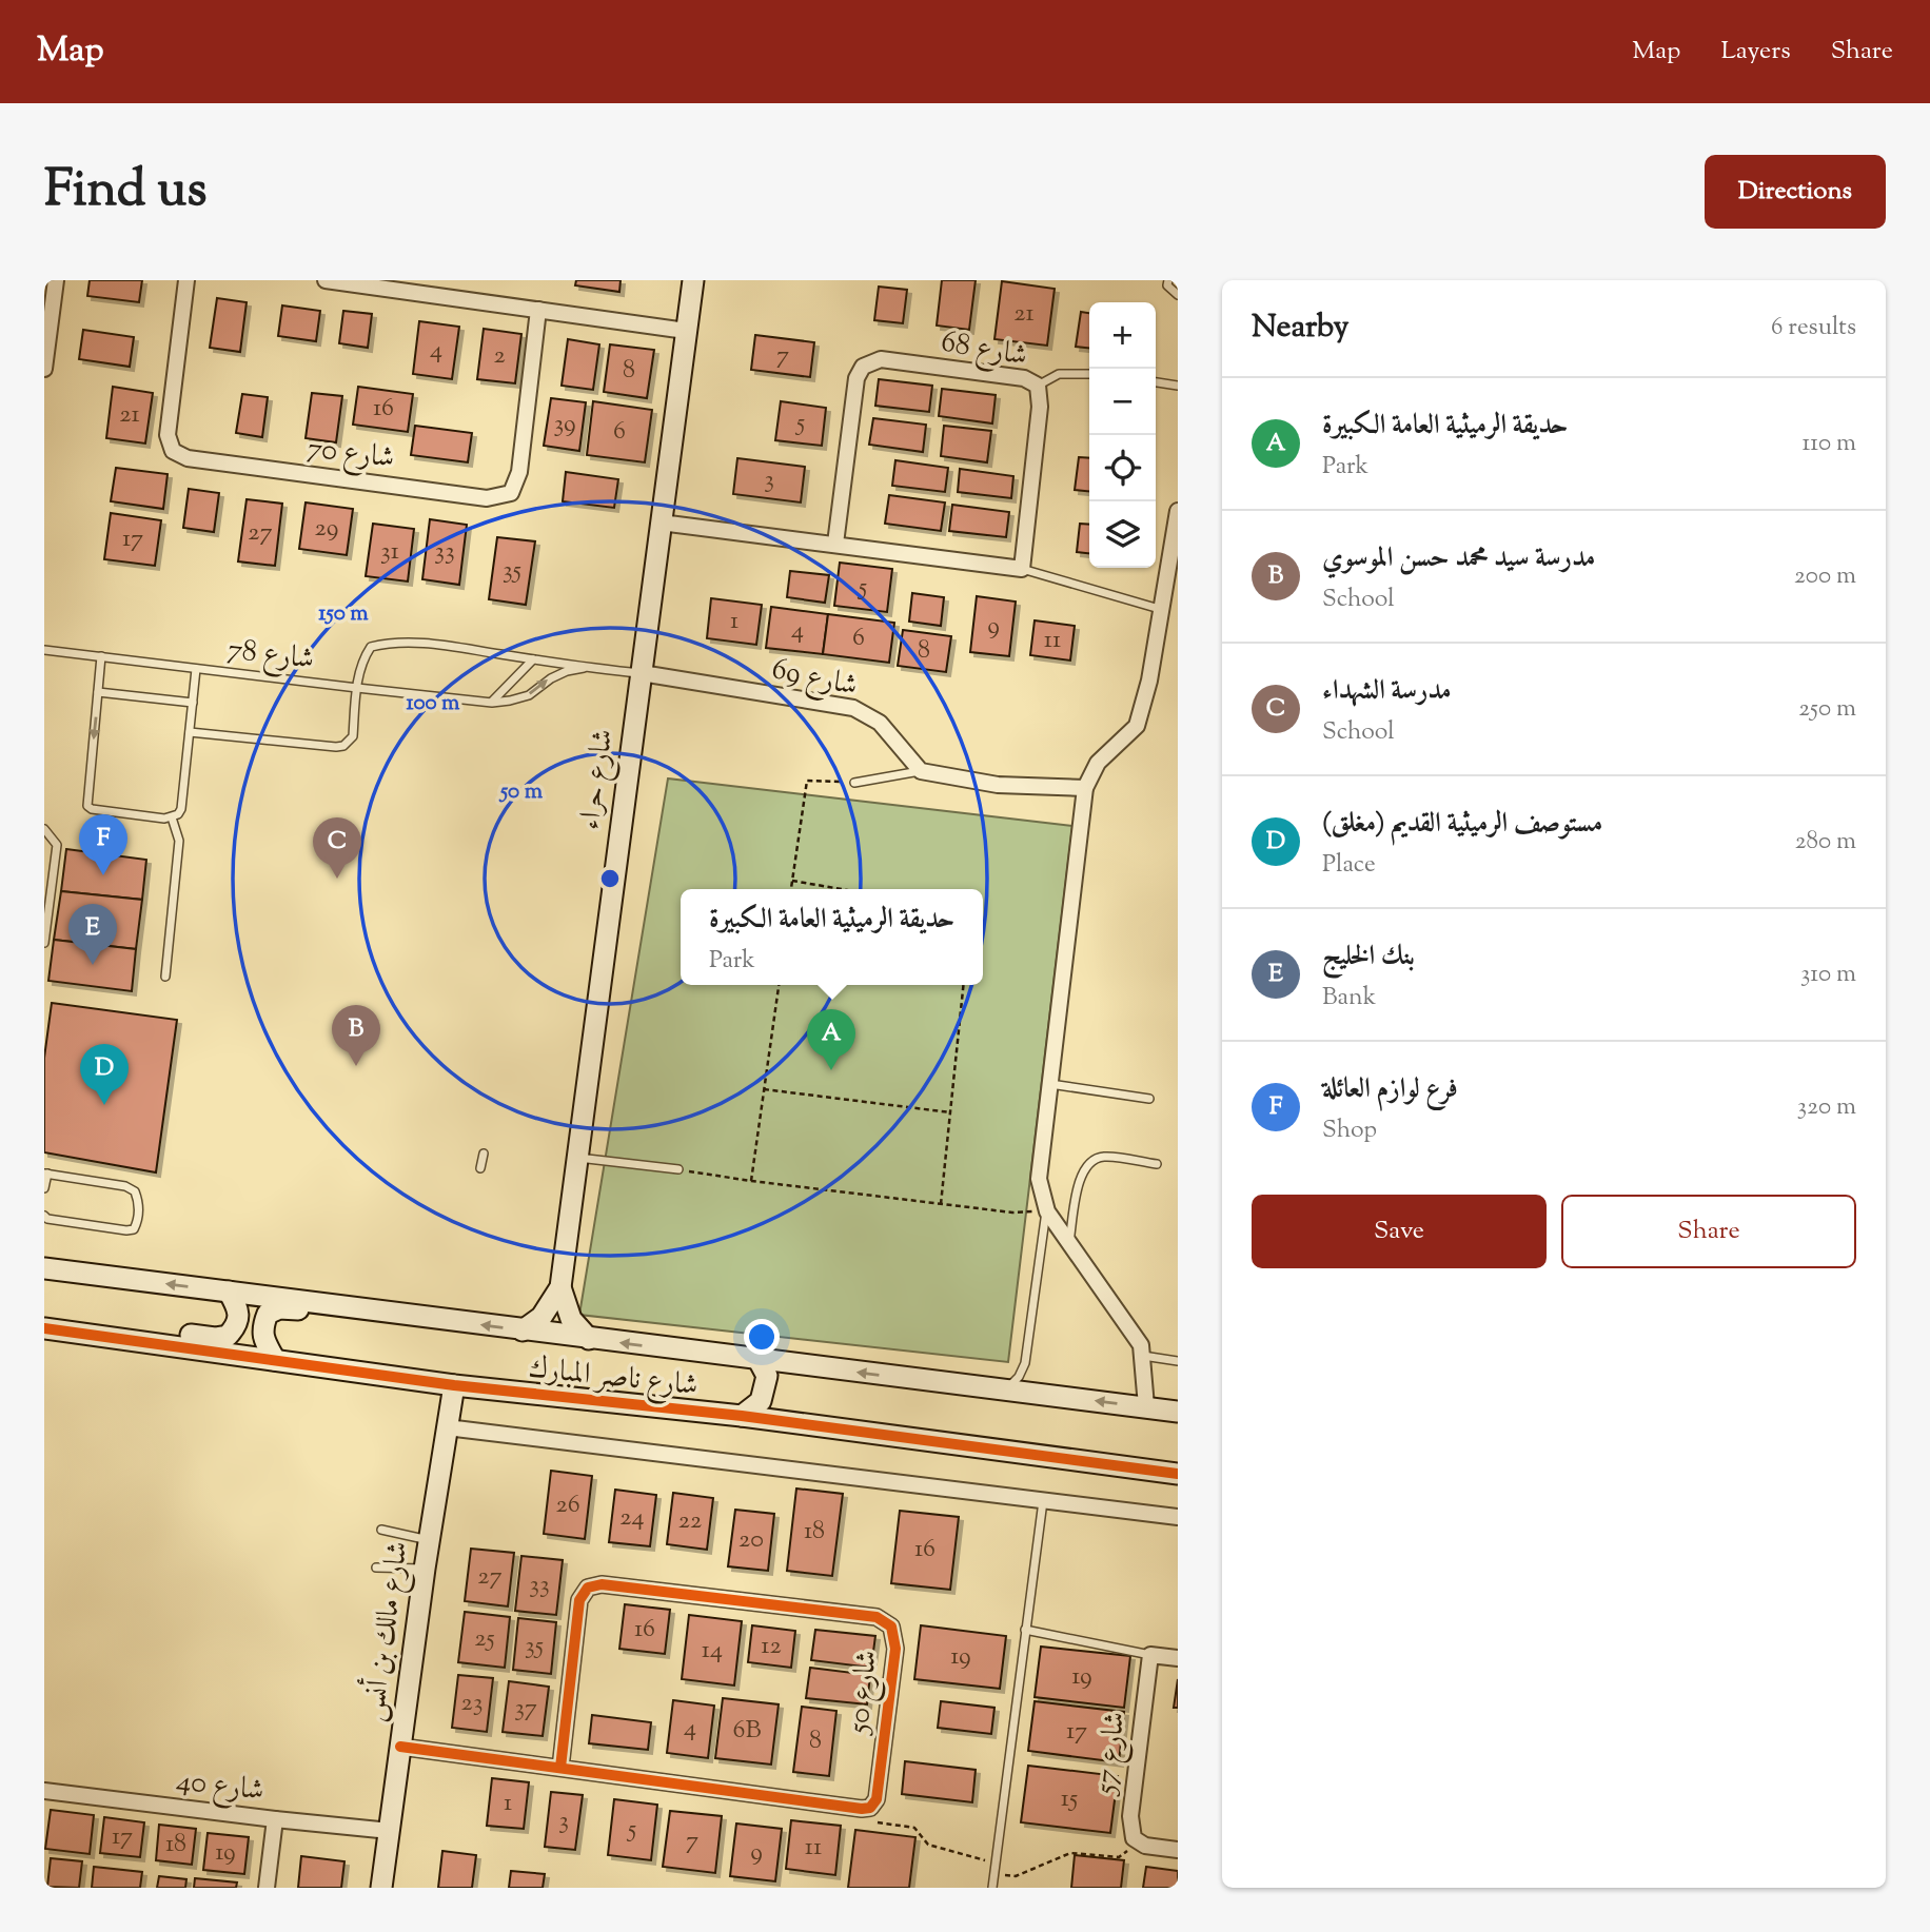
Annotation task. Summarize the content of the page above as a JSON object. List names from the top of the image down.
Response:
{
  "streets": {
    "street": [
      "شارع 68",
      "شارع 70",
      "شارع 69",
      "شارع حراء",
      "شارع ناصر المبارك",
      "شارع مالك بن أنس",
      "شارع 50",
      "شارع 57",
      "شارع 40"
    ],
    "lane": ["شارع 78"]
  },
  "crossings": [
    ["شارع 78", "شارع 69"],
    ["شارع 78", "شارع حراء"],
    ["شارع 69", "شارع حراء"],
    ["شارع حراء", "شارع ناصر المبارك"],
    ["شارع ناصر المبارك", "شارع مالك بن أنس"],
    ["شارع مالك بن أنس", "شارع 40"]
  ],
  "house_numbers": [
    "21",
    "4",
    "2",
    "7",
    "8",
    "16",
    "21",
    "5",
    "39",
    "6",
    "3",
    "29",
    "27",
    "17",
    "31",
    "33",
    "35",
    "5",
    "1",
    "9",
    "4",
    "6",
    "11",
    "8",
    "26",
    "24",
    "22",
    "18",
    "20",
    "16",
    "27",
    "33",
    "16",
    "25",
    "35",
    "12",
    "14",
    "19",
    "19",
    "23",
    "37",
    "4",
    "6B",
    "17",
    "8",
    "15",
    "1",
    "3",
    "5",
    "17",
    "7",
    "18",
    "11",
    "19",
    "9"
  ],
  "page": {
    "header": "Map",
    "nav": ["Map", "Layers", "Share"],
    "title": "Find us",
    "buttons": [
      "Directions",
      ["Save", "Share"]
    ],
    "heading": ["Nearby", "6 results"],
    "map_buttons": ["+", "−"],
    "list": [
      {
        "mark": "A",
        "name": "حديقة الرميثية العامة الكبيرة",
        "note": "Park",
        "value": "110 m"
      },
      {
        "mark": "B",
        "name": "مدرسة سيد محمد حسن الموسوي",
        "note": "School",
        "value": "200 m"
      },
      {
        "mark": "C",
        "name": "مدرسة الشهداء",
        "note": "School",
        "value": "250 m"
      },
      {
        "mark": "D",
        "name": "مستوصف الرميثية القديم (مغلق)",
        "note": "Place",
        "value": "280 m"
      },
      {
        "mark": "E",
        "name": "بنك الخليج",
        "note": "Bank",
        "value": "310 m"
      },
      {
        "mark": "F",
        "name": "فرع لوازم العائلة",
        "note": "Shop",
        "value": "320 m"
      }
    ],
    "pins": [
      "F",
      "C",
      "E",
      "B",
      "A",
      "D"
    ],
    "popup": ["حديقة الرميثية العامة الكبيرة", "Park"]
  },
  "rings": ["150 m", "100 m", "50 m"]
}
